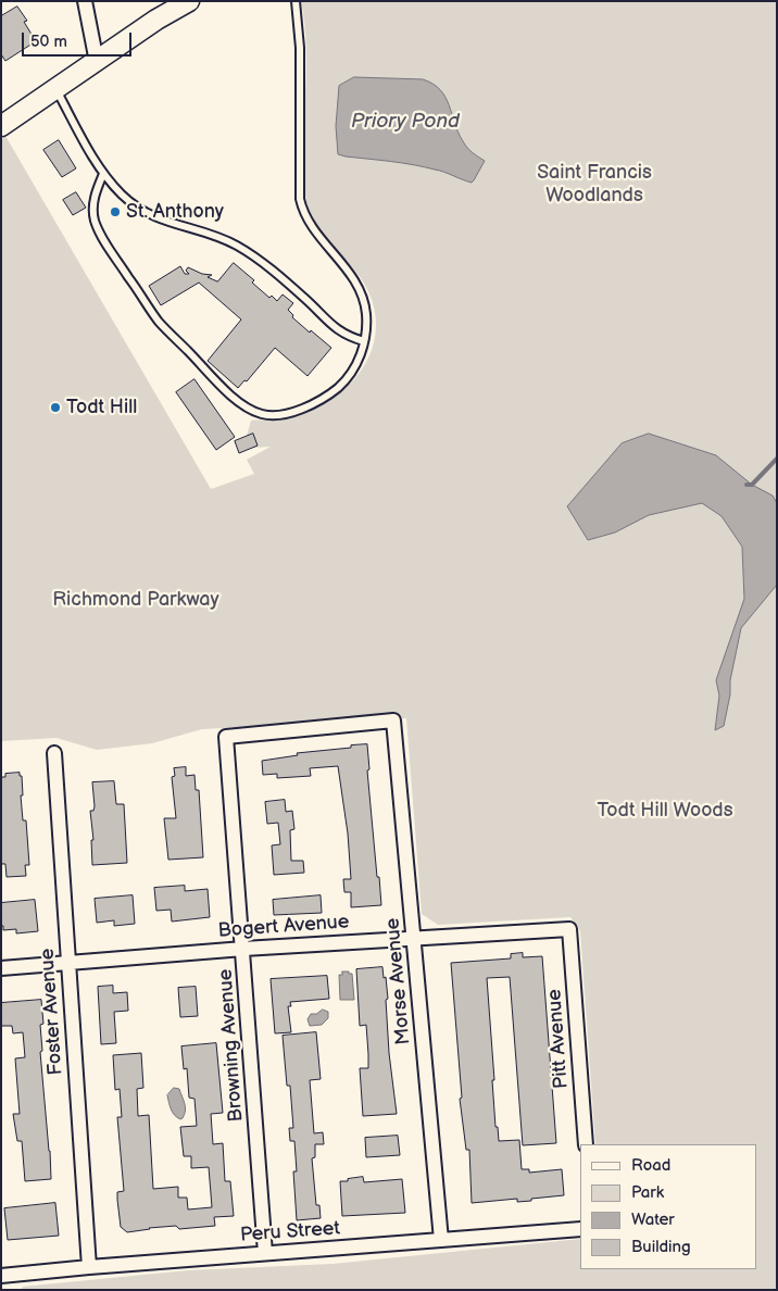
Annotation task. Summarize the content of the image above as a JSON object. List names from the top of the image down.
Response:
{
  "streets": {
    "street": [
      "Bogert Avenue",
      "Morse Avenue",
      "Foster Avenue",
      "Pitt Avenue",
      "Browning Avenue",
      "Peru Street"
    ]
  },
  "crossings": [
    ["Bogert Avenue", "Morse Avenue"],
    ["Bogert Avenue", "Foster Avenue"],
    ["Bogert Avenue", "Pitt Avenue"],
    ["Bogert Avenue", "Browning Avenue"],
    ["Morse Avenue", "Browning Avenue"],
    ["Morse Avenue", "Peru Street"],
    ["Foster Avenue", "Peru Street"],
    ["Browning Avenue", "Peru Street"]
  ],
  "water": ["Priory Pond"],
  "parks": ["Saint Francis Woodlands", "Richmond Parkway", "Todt Hill Woods"],
  "places": ["St. Anthony", "Todt Hill"],
  "legend": [
    "Road",
    "Park",
    "Water",
    "Building"
  ],
  "scale_bar": "50 m"
}
